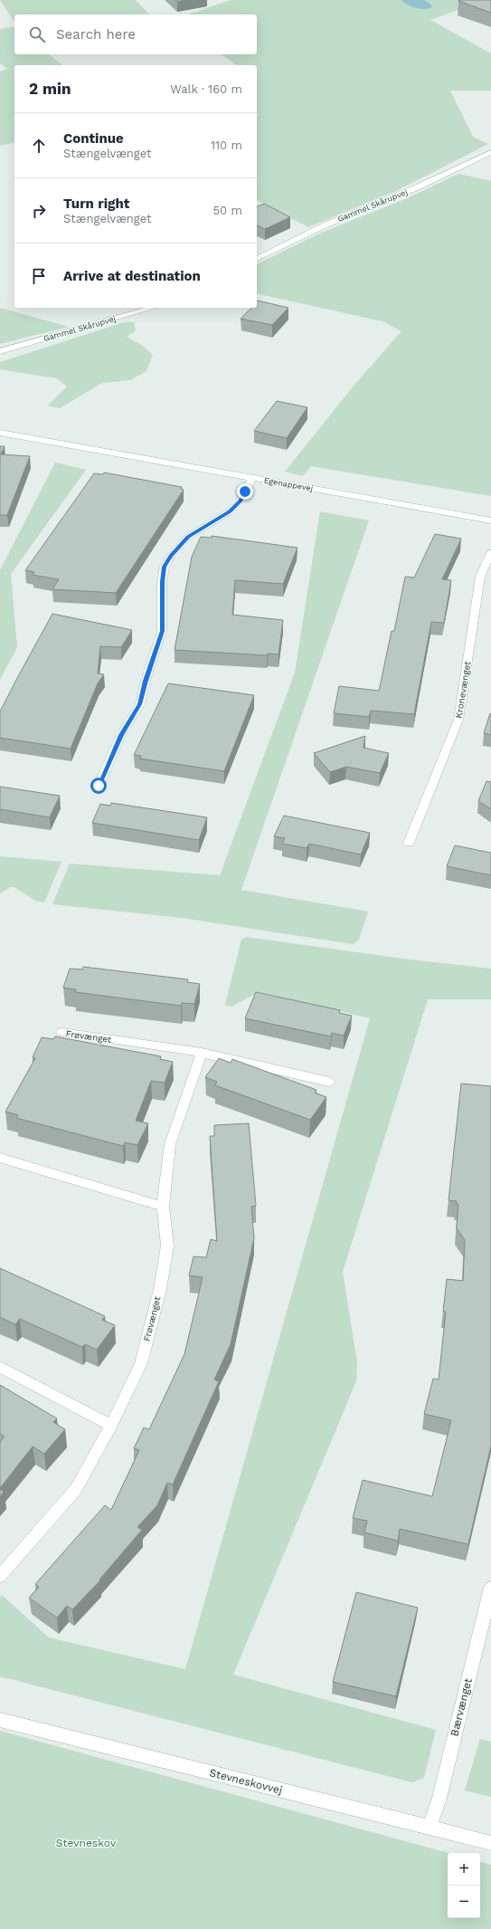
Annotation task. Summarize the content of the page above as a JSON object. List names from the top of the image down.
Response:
{
  "streets": {
    "street": [
      "Gammel Skårupvej",
      "Egenappevej",
      "Kronevænget",
      "Frøvænget",
      "Bærvænget",
      "Stevneskovvej"
    ]
  },
  "crossings": [
    ["Bærvænget", "Stevneskovvej"]
  ],
  "parks": ["Stevneskov"],
  "page": {
    "search": "Search here",
    "heading": ["2 min", "Walk · 160 m"],
    "list": [
      ["Continue", "Stængelvænget", "110 m"],
      ["Turn right", "Stængelvænget", "50 m"],
      "Arrive at destination"
    ],
    "map_buttons": ["+", "−"]
  }
}
